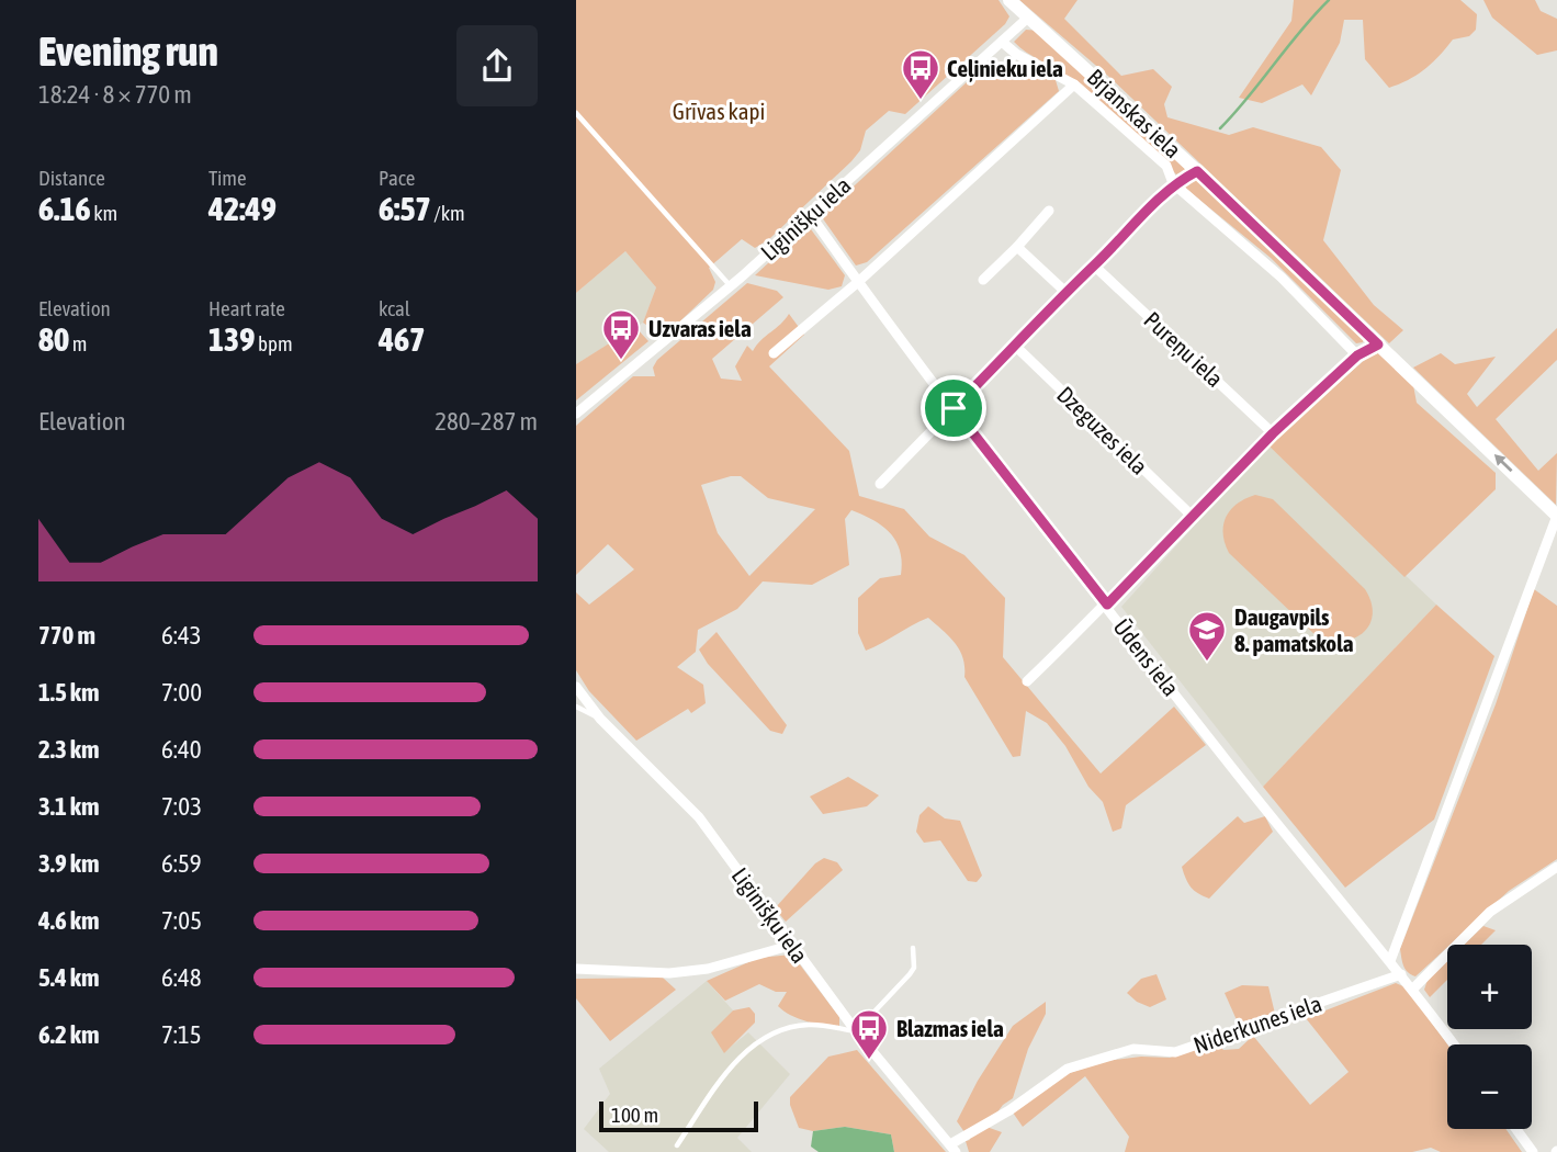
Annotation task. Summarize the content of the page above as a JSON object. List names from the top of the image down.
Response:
{
  "streets": {
    "main road": ["Brjanskas iela"],
    "street": [
      "Liginišķu iela",
      "Pureņu iela",
      "Dzeguzes iela",
      "Ūdens iela",
      "Niderkunes iela"
    ]
  },
  "crossings": [
    ["Brjanskas iela", "Liginišķu iela"],
    ["Liginišķu iela", "Ūdens iela"],
    ["Liginišķu iela", "Niderkunes iela"],
    ["Ūdens iela", "Niderkunes iela"]
  ],
  "parks": ["Grīvas kapi"],
  "places": {
    "bus stop": ["Ceļinieku iela", "Uzvaras iela", "Blazmas iela"],
    "school or university": ["Daugavpils 8. pamatskola"]
  },
  "scale_bar": "100 m",
  "page": {
    "heading": ["Evening run", "18:24 · 8 × 770 m"],
    "stats": [
      ["Distance", "6.16 km"],
      ["Time", "42:49"],
      ["Pace", "6:57 /km"],
      ["Elevation", "80 m"],
      ["Heart rate", "139 bpm"],
      ["kcal", "467"]
    ],
    "chart": ["Elevation", "280–287 m"],
    "list": [
      {
        "name": "770 m",
        "note": "6:43"
      },
      {
        "name": "1.5 km",
        "note": "7:00"
      },
      {
        "name": "2.3 km",
        "note": "6:40"
      },
      {
        "name": "3.1 km",
        "note": "7:03"
      },
      {
        "name": "3.9 km",
        "note": "6:59"
      },
      {
        "name": "4.6 km",
        "note": "7:05"
      },
      {
        "name": "5.4 km",
        "note": "6:48"
      },
      {
        "name": "6.2 km",
        "note": "7:15"
      }
    ],
    "map_buttons": ["+", "−"],
    "scale": "100 m"
  }
}
